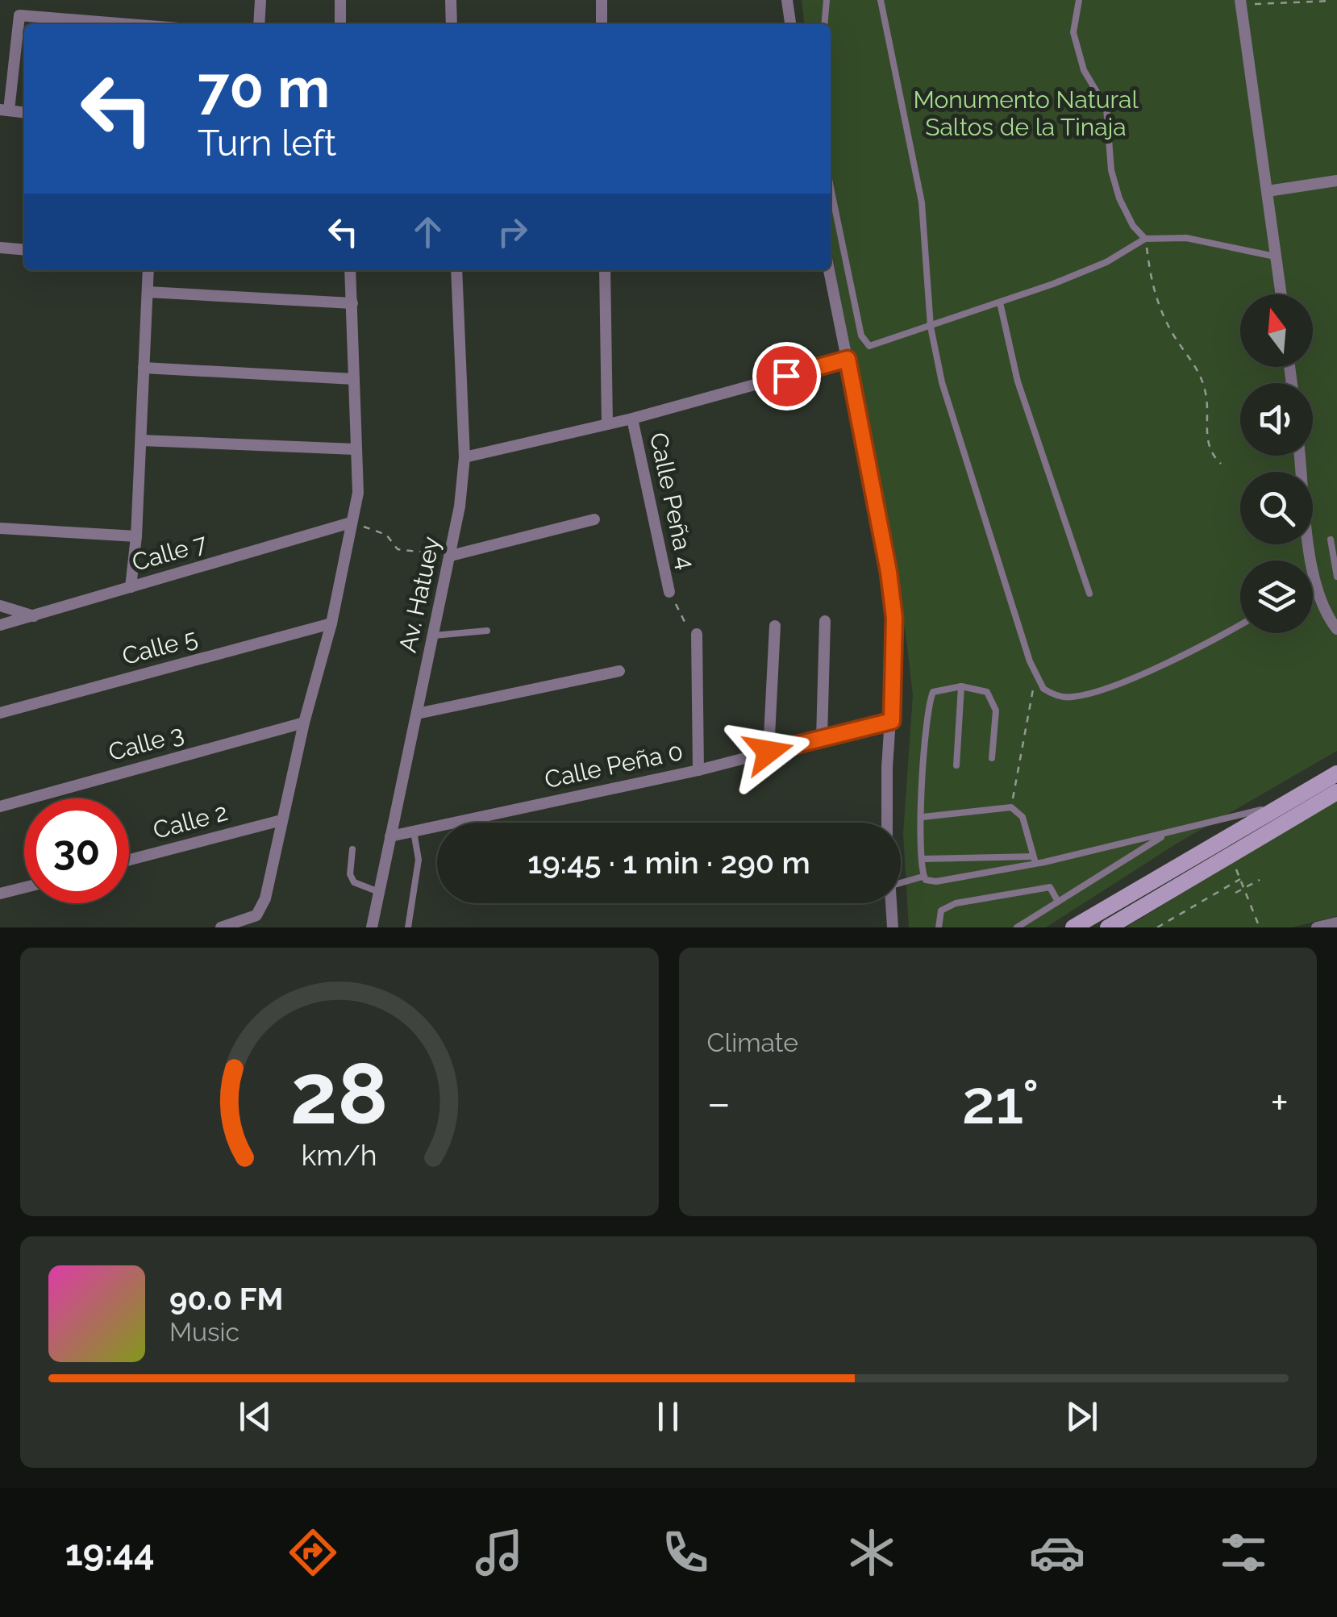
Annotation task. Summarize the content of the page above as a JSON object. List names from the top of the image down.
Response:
{
  "streets": {
    "street": [
      "Calle Peña 4",
      "Calle 7",
      "Av. Hatuey",
      "Calle 5",
      "Calle 3",
      "Calle Peña 0",
      "Calle 2"
    ]
  },
  "crossings": [
    ["Av. Hatuey", "Calle Peña 0"]
  ],
  "parks": ["Monumento Natural Saltos de la Tinaja"],
  "north": "top",
  "page": {
    "turn": ["70 m", "Turn left"],
    "limit": "30",
    "trip": "19:45 · 1 min · 290 m",
    "tile": "Climate",
    "heat": ["−", "21°", "+"],
    "song": ["90.0 FM", "Music"],
    "tabs": "19:44",
    "gauge": ["28", "km/h"]
  }
}
